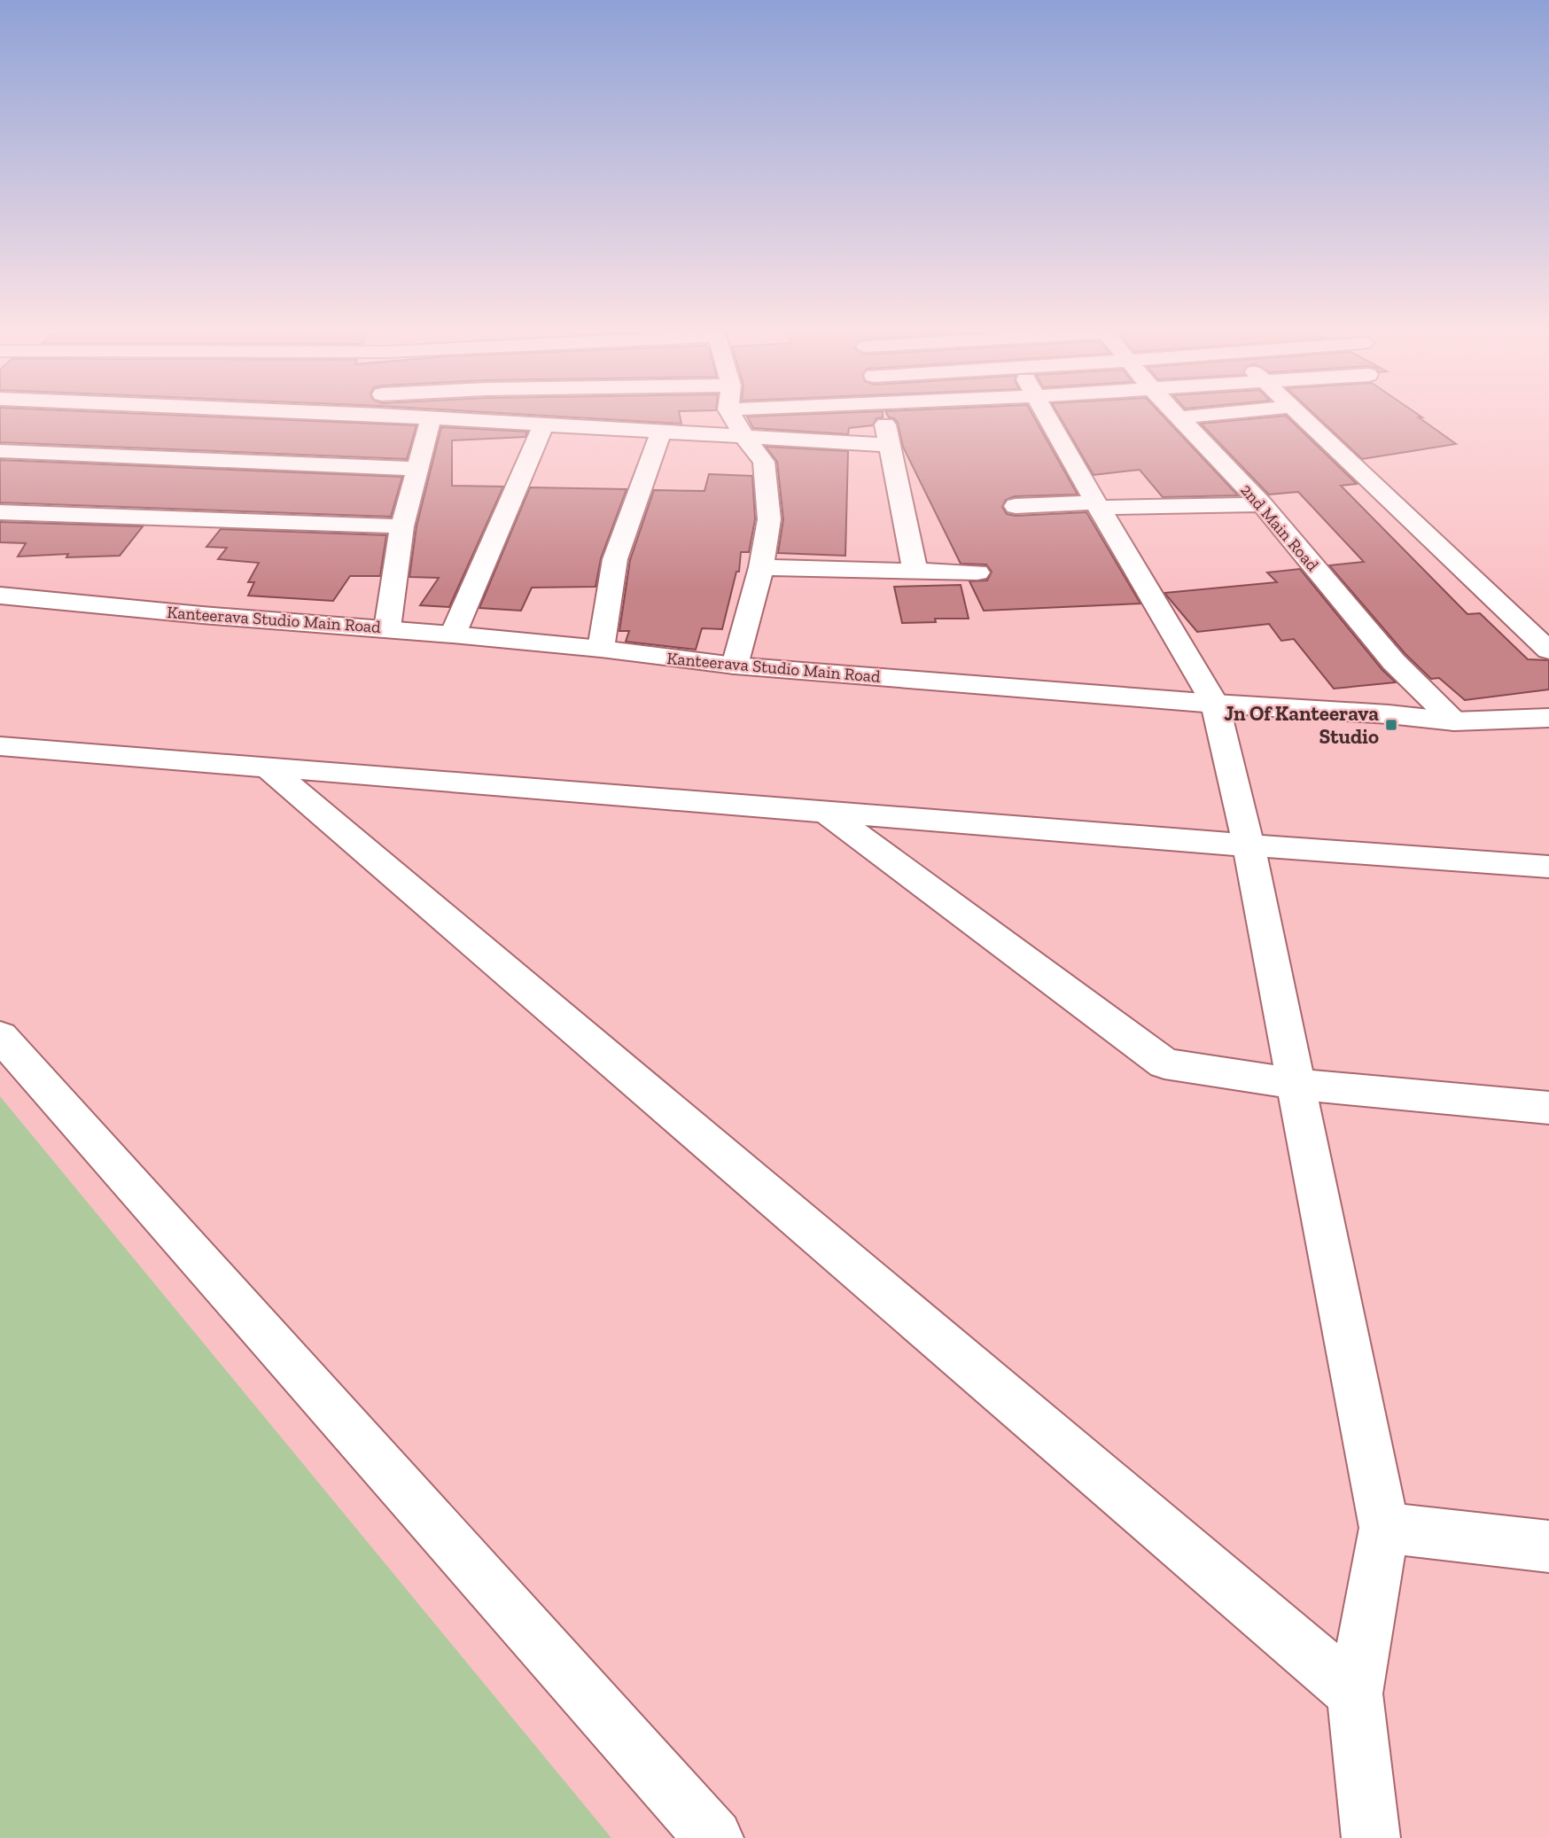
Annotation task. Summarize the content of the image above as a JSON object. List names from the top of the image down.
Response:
{
  "streets": {
    "street": ["2nd Main Road", "Kanteerava Studio Main Road"]
  },
  "crossings": [
    ["2nd Main Road", "Kanteerava Studio Main Road"]
  ],
  "places": {
    "transit": ["Jn Of Kanteerava Studio"]
  }
}
